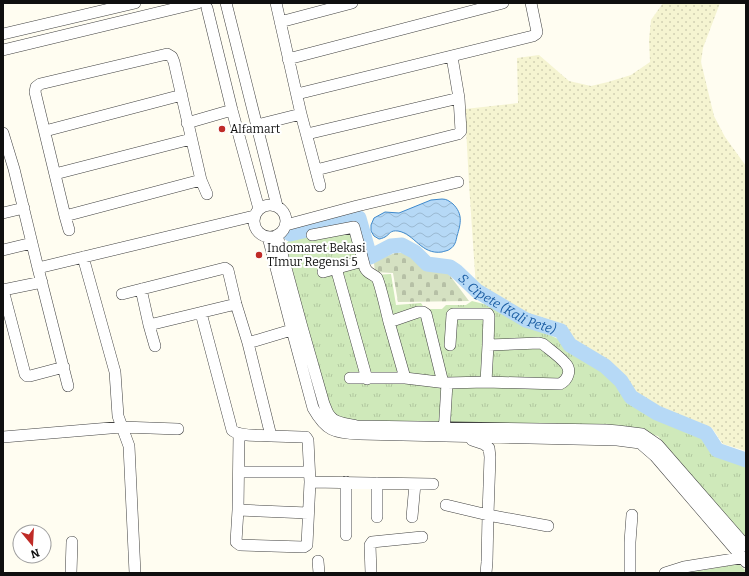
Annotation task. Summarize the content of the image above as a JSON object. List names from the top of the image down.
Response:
{
  "water": ["S. Cipete (Kali Pete)"],
  "places": ["Alfamart", "Indomaret Bekasi TImur Regensi 5"],
  "north": "bottom"
}
